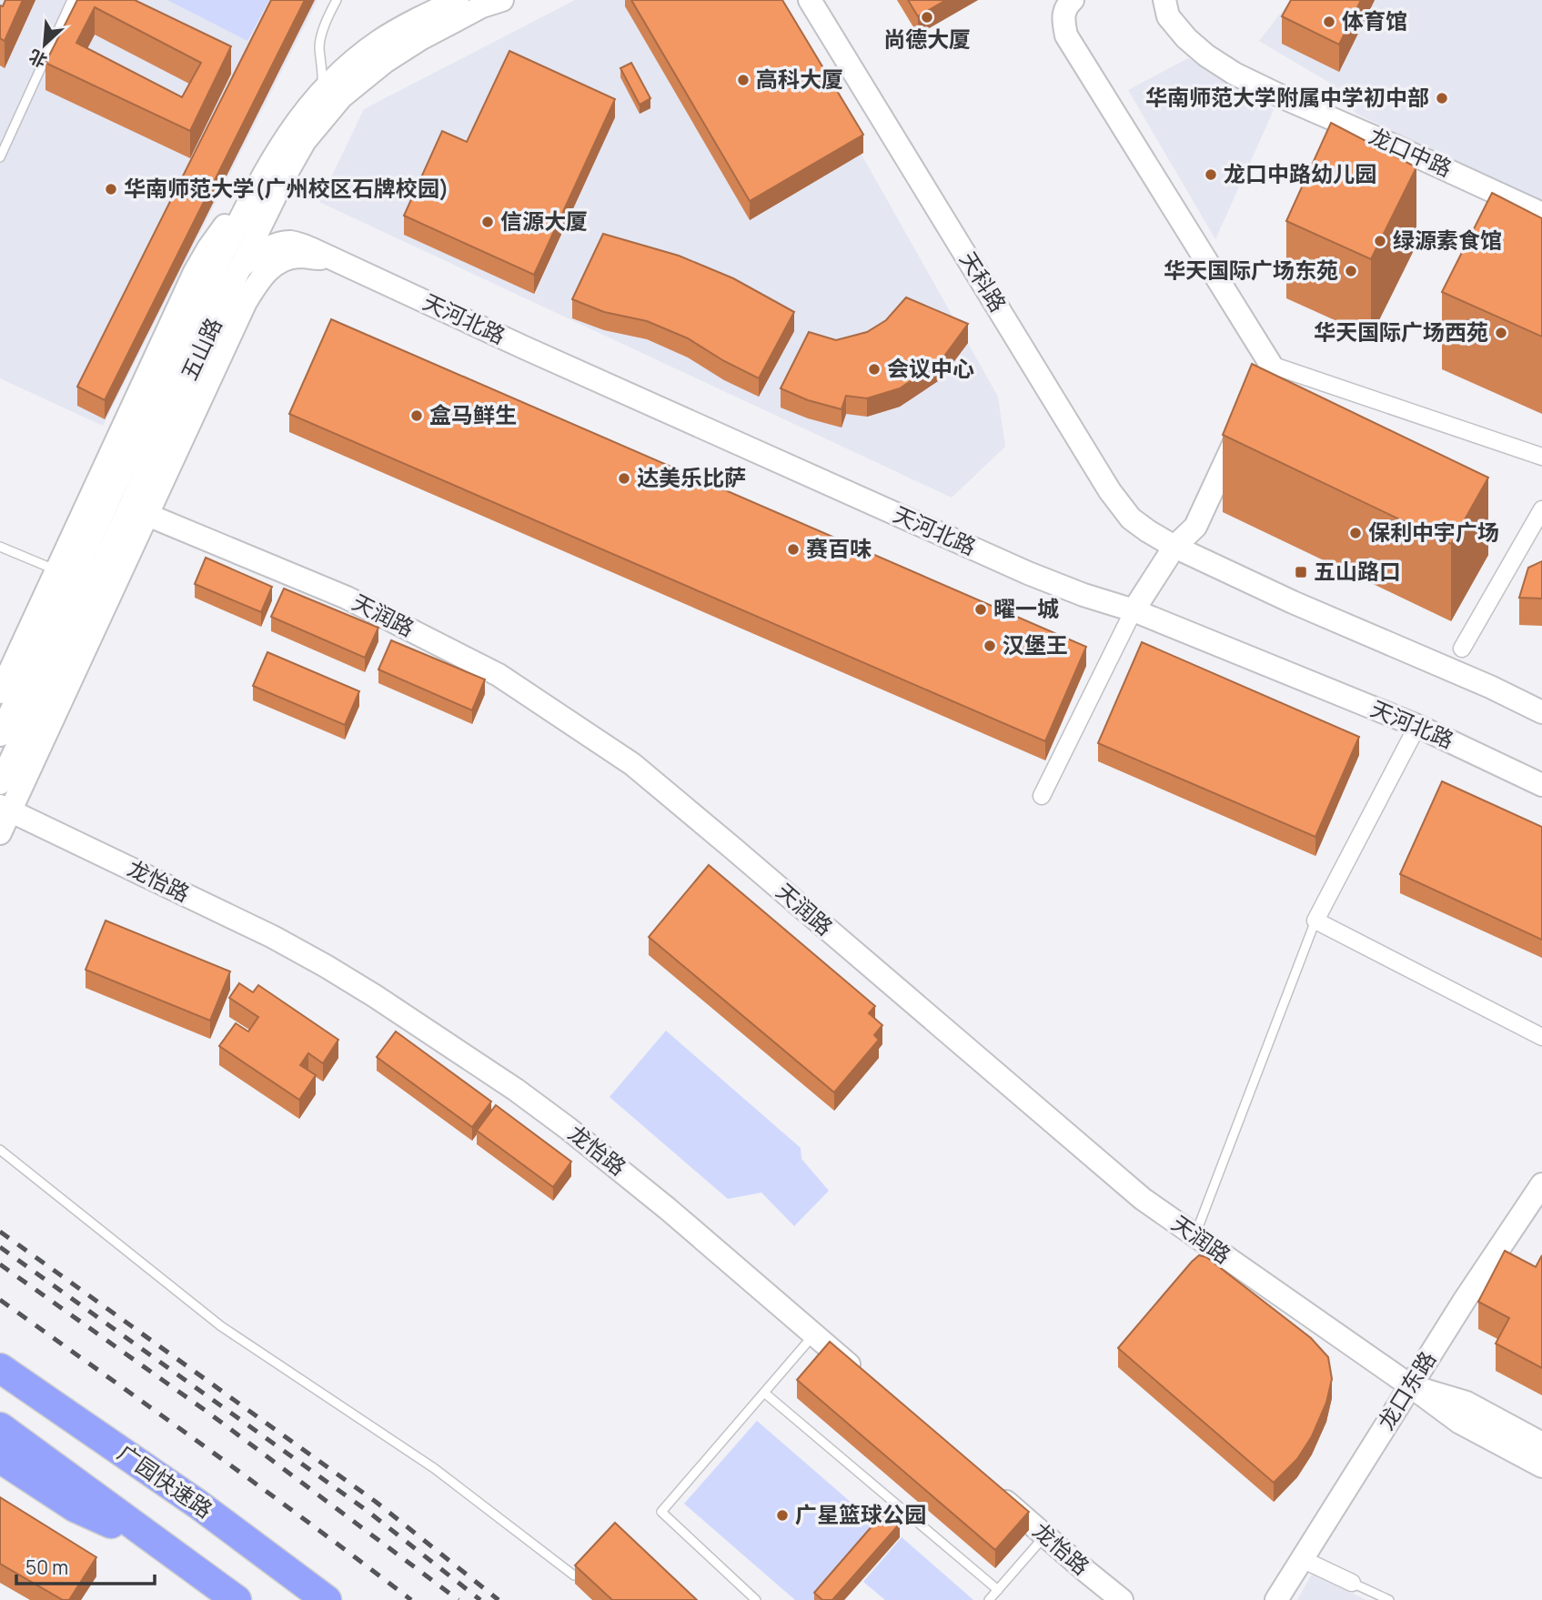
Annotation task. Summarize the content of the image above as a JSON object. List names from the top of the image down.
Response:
{
  "streets": {
    "highway": ["广园快速路"],
    "street": [
      "龙口中路",
      "天科路",
      "天河北路",
      "五山路",
      "天润路",
      "龙怡路",
      "龙口东路"
    ]
  },
  "crossings": [
    ["天河北路", "五山路"],
    ["天润路", "龙口东路"]
  ],
  "places": {
    "other": [
      "尚德大厦",
      "体育馆",
      "高科大厦",
      "华南师范大学附属中学初中部",
      "龙口中路幼儿园",
      "华南师范大学(广州校区石牌校园)",
      "信源大厦",
      "绿源素食馆",
      "华天国际广场东苑",
      "华天国际广场西苑",
      "会议中心",
      "盒马鲜生",
      "达美乐比萨",
      "保利中宇广场",
      "赛百味",
      "曜一城",
      "汉堡王",
      "广星篮球公园"
    ],
    "transit": ["五山路口"]
  },
  "scale_bar": "50 m",
  "north": "bottom left"
}
